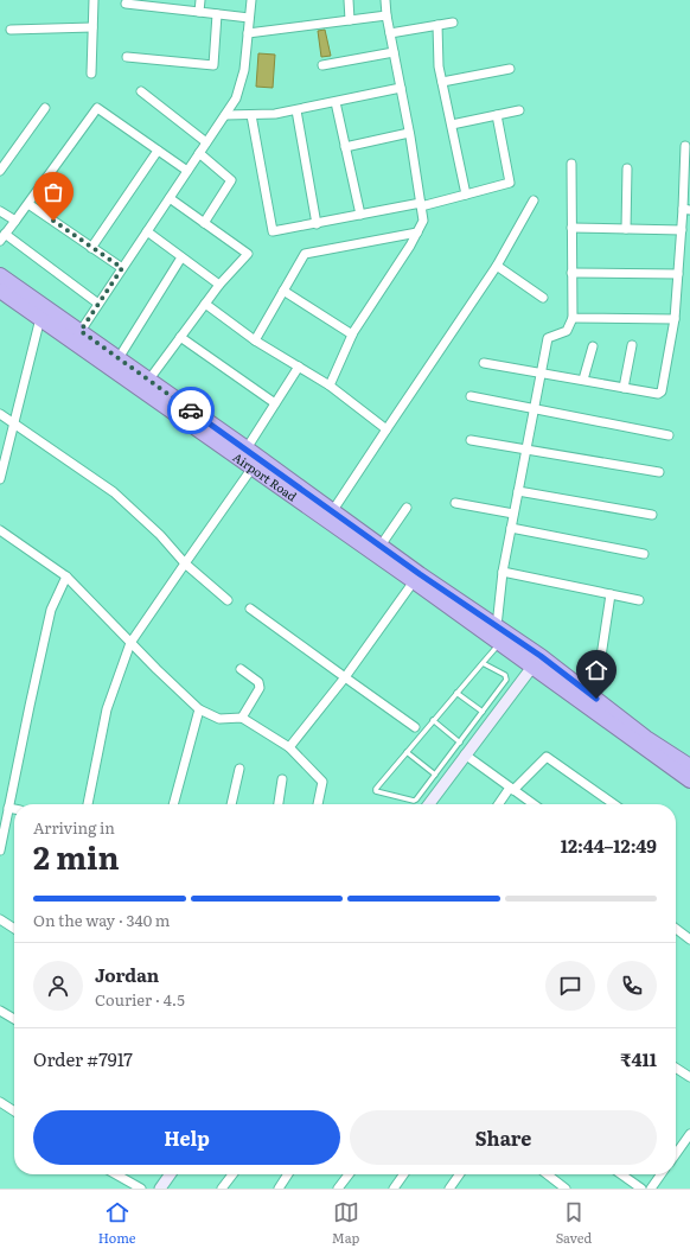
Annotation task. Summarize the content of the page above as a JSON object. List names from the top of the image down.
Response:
{
  "streets": {
    "highway": ["Airport Road"]
  },
  "page": {
    "heading": ["2 min", "Arriving in", "12:44–12:49"],
    "panel": [
      "Jordan",
      "Courier · 4.5",
      "Order #7917",
      "₹411"
    ],
    "bar": "On the way · 340 m",
    "buttons": ["Help", "Share"],
    "tabs": ["Home", "Map", "Saved"]
  }
}
